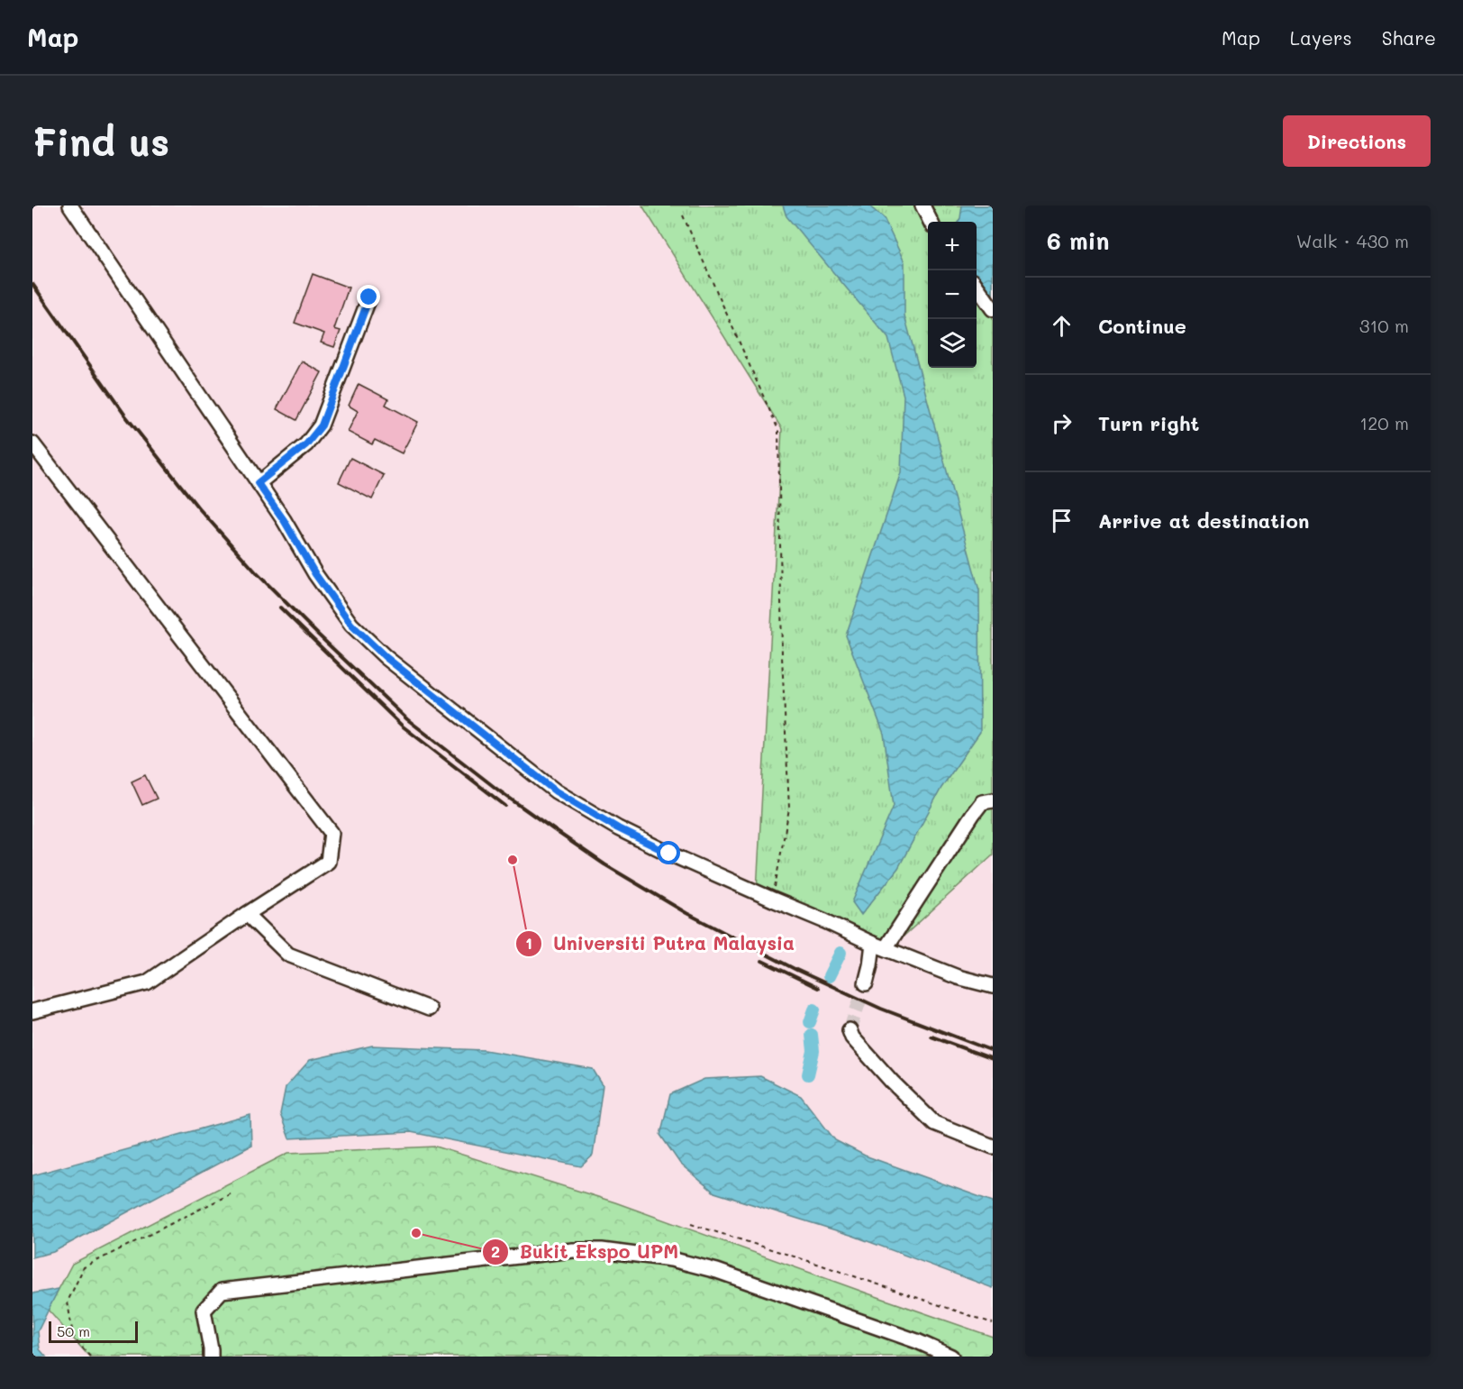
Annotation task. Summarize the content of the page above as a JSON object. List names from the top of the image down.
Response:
{
  "places": ["Universiti Putra Malaysia", "Bukit Ekspo UPM"],
  "scale_bar": "50 m",
  "page": {
    "header": "Map",
    "nav": ["Map", "Layers", "Share"],
    "buttons": "Directions",
    "title": "Find us",
    "heading": ["6 min", "Walk · 430 m"],
    "map_buttons": ["+", "−"],
    "list": [
      ["Continue", "310 m"],
      ["Turn right", "120 m"],
      "Arrive at destination"
    ],
    "scale": "50 m"
  }
}
